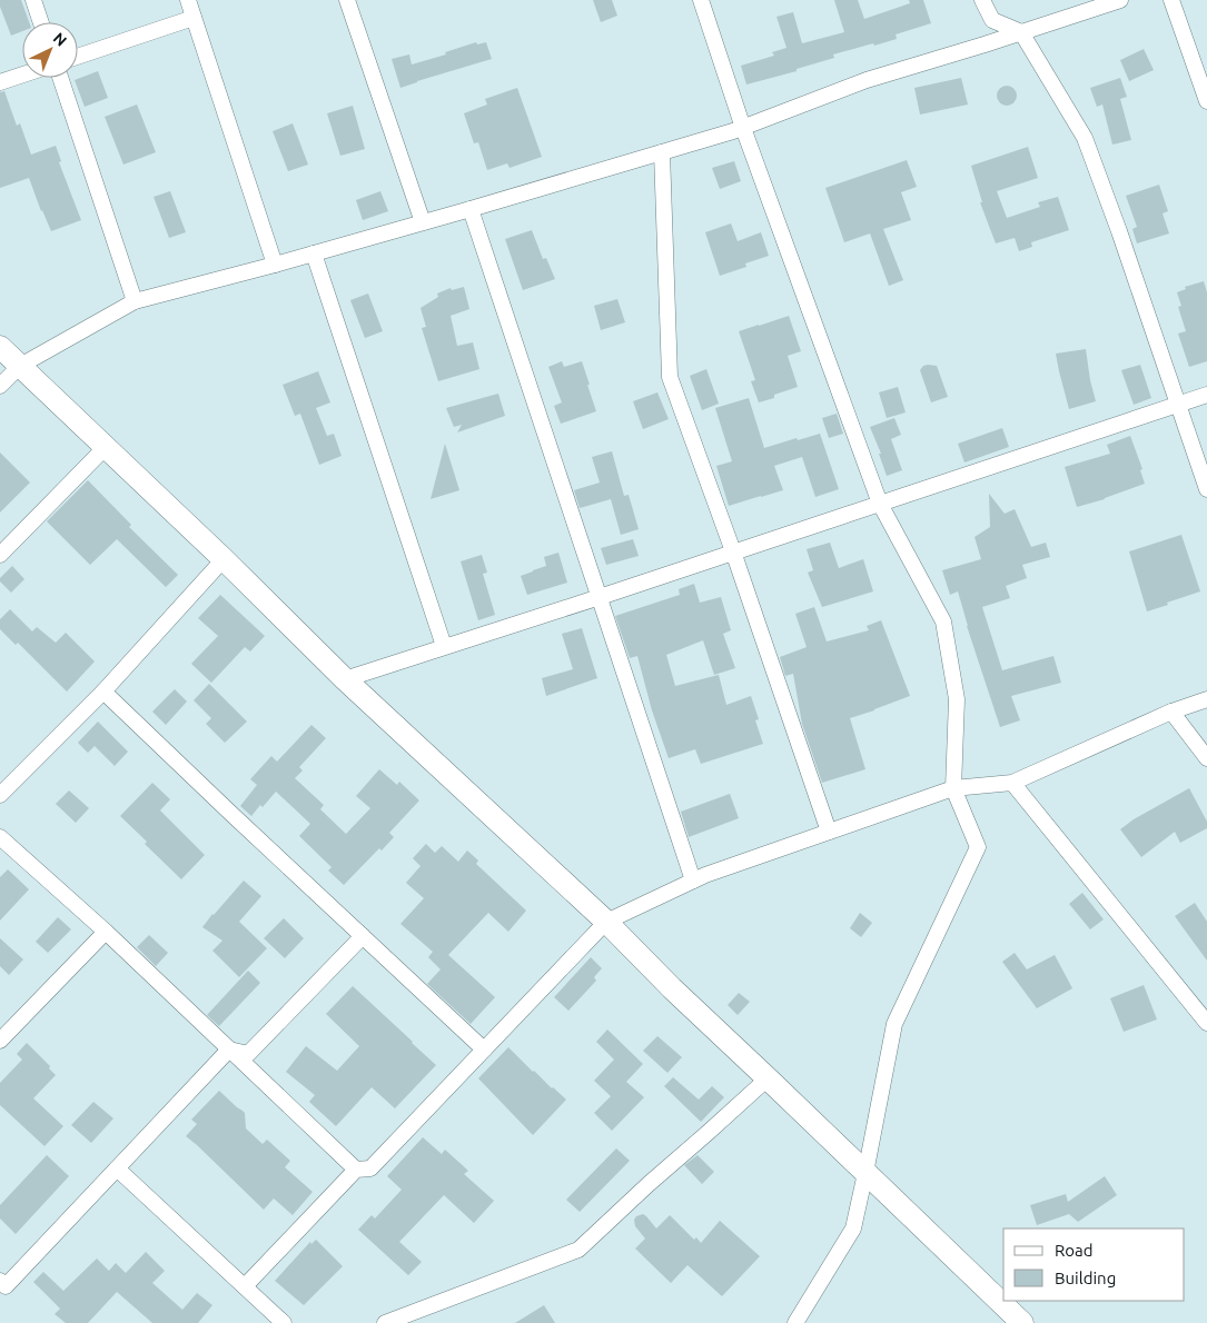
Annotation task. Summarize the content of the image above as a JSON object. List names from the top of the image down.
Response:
{
  "legend": ["Road", "Building"],
  "north": "top right"
}
